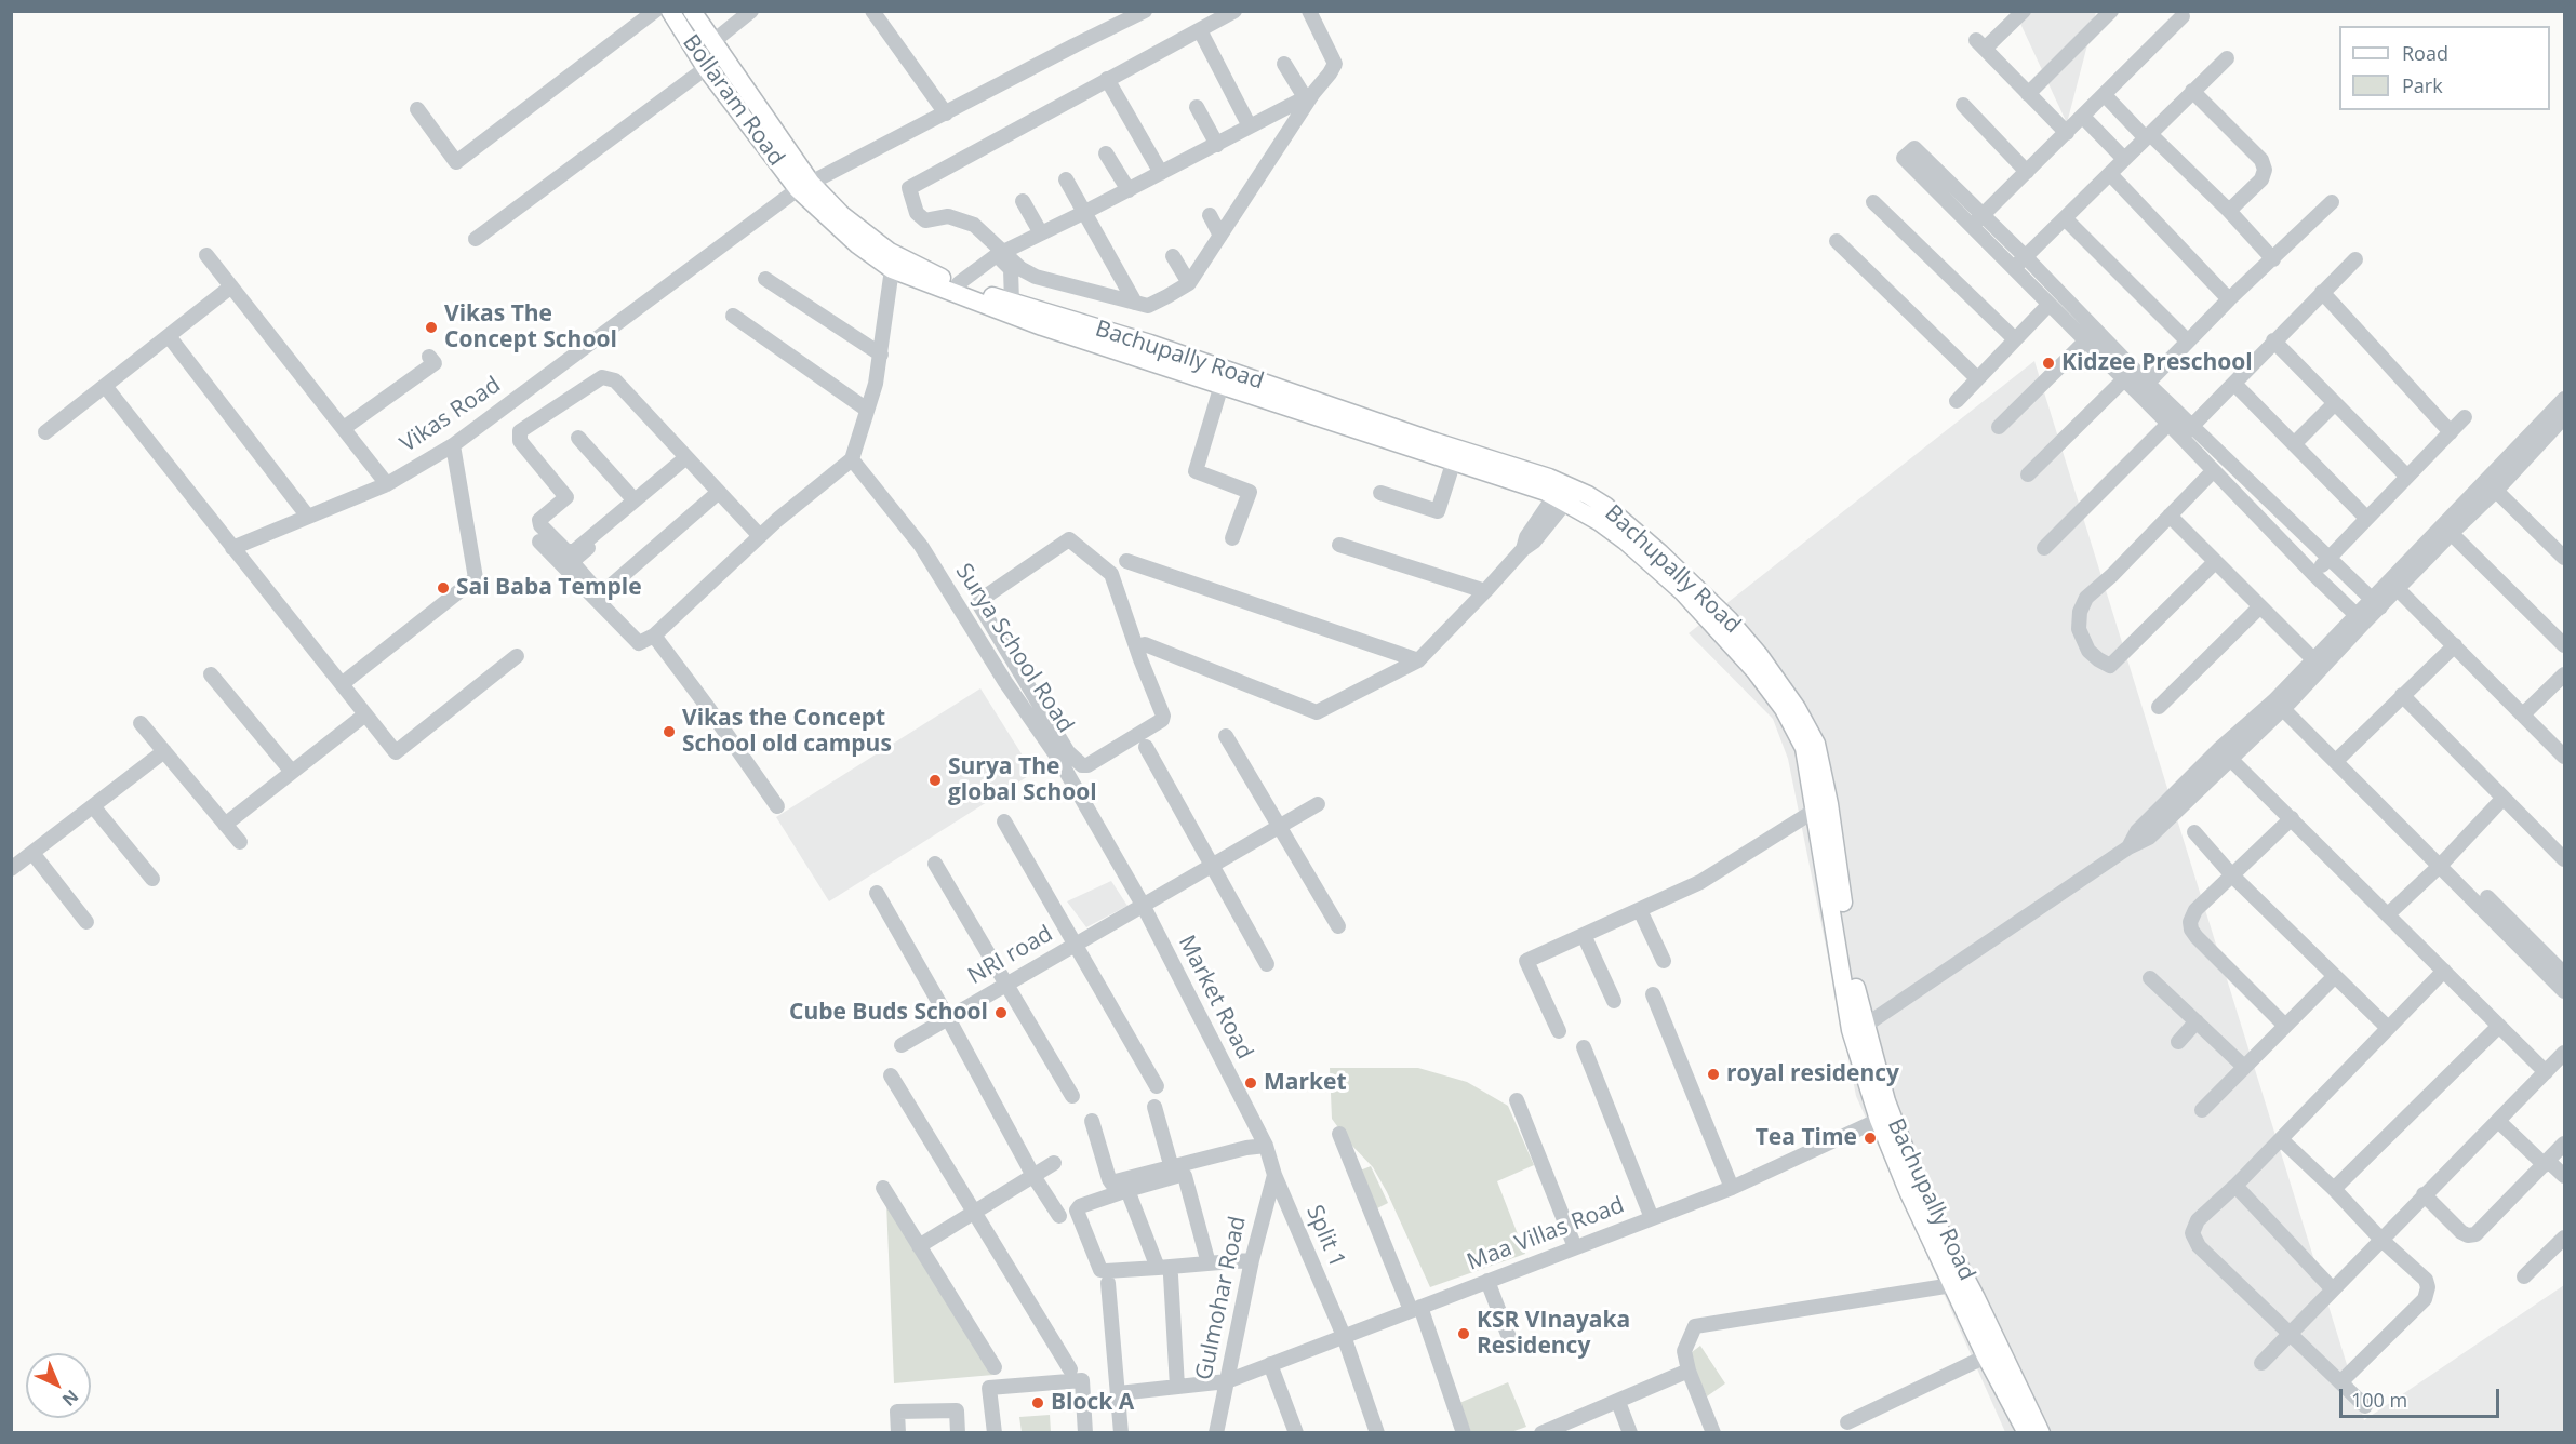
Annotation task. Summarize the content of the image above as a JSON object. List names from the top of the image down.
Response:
{
  "streets": {
    "main road": ["Bollaram Road", "Bachupally Road"],
    "street": [
      "Vikas Road",
      "Surya School Road",
      "NRI road",
      "Market Road",
      "Maa Villas Road",
      "Split 1",
      "Gulmohar Road"
    ]
  },
  "crossings": [
    ["Bollaram Road", "Bachupally Road"],
    ["Bollaram Road", "Vikas Road"],
    ["Bachupally Road", "Vikas Road"],
    ["Bachupally Road", "Maa Villas Road"],
    ["Surya School Road", "NRI road"],
    ["Surya School Road", "Market Road"],
    ["NRI road", "Market Road"],
    ["Market Road", "Split 1"],
    ["Maa Villas Road", "Split 1"],
    ["Maa Villas Road", "Gulmohar Road"],
    ["Split 1", "Gulmohar Road"]
  ],
  "places": [
    "Vikas The Concept School",
    "Kidzee Preschool",
    "Sai Baba Temple",
    "Vikas the Concept School old campus",
    "Surya The global School",
    "Cube Buds School",
    "royal residency",
    "Market",
    "Tea Time",
    "KSR VInayaka Residency",
    "Block A"
  ],
  "legend": ["Road", "Park"],
  "scale_bar": "100 m",
  "north": "bottom right"
}
